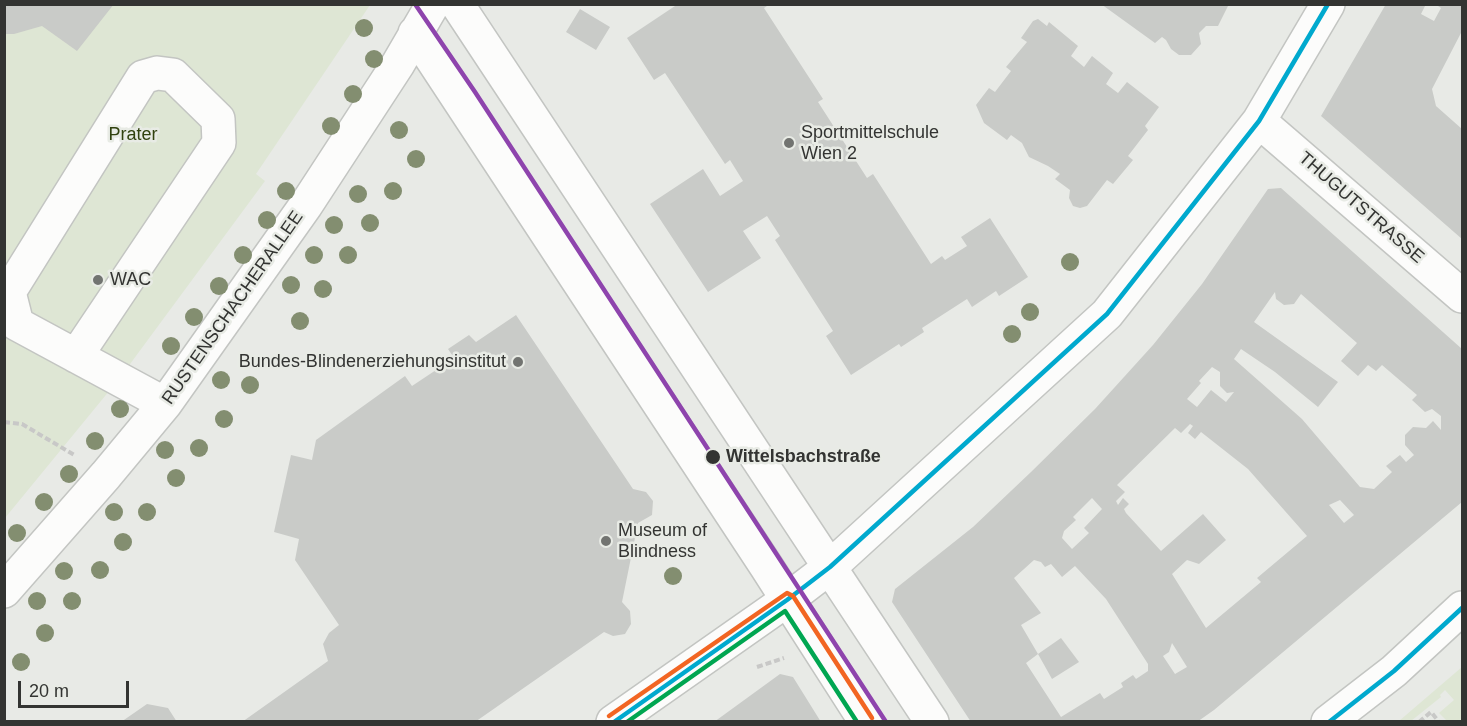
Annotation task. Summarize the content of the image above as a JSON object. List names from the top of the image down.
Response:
{
  "streets": {
    "street": ["THUGUTSTRASSE", "RUSTENSCHACHERALLEE"]
  },
  "parks": ["Prater"],
  "places": [
    "Sportmittelschule Wien 2",
    "WAC",
    "Bundes-Blindenerziehungsinstitut",
    "Wittelsbachstraße",
    "Museum of Blindness"
  ],
  "scale_bar": "20 m"
}
